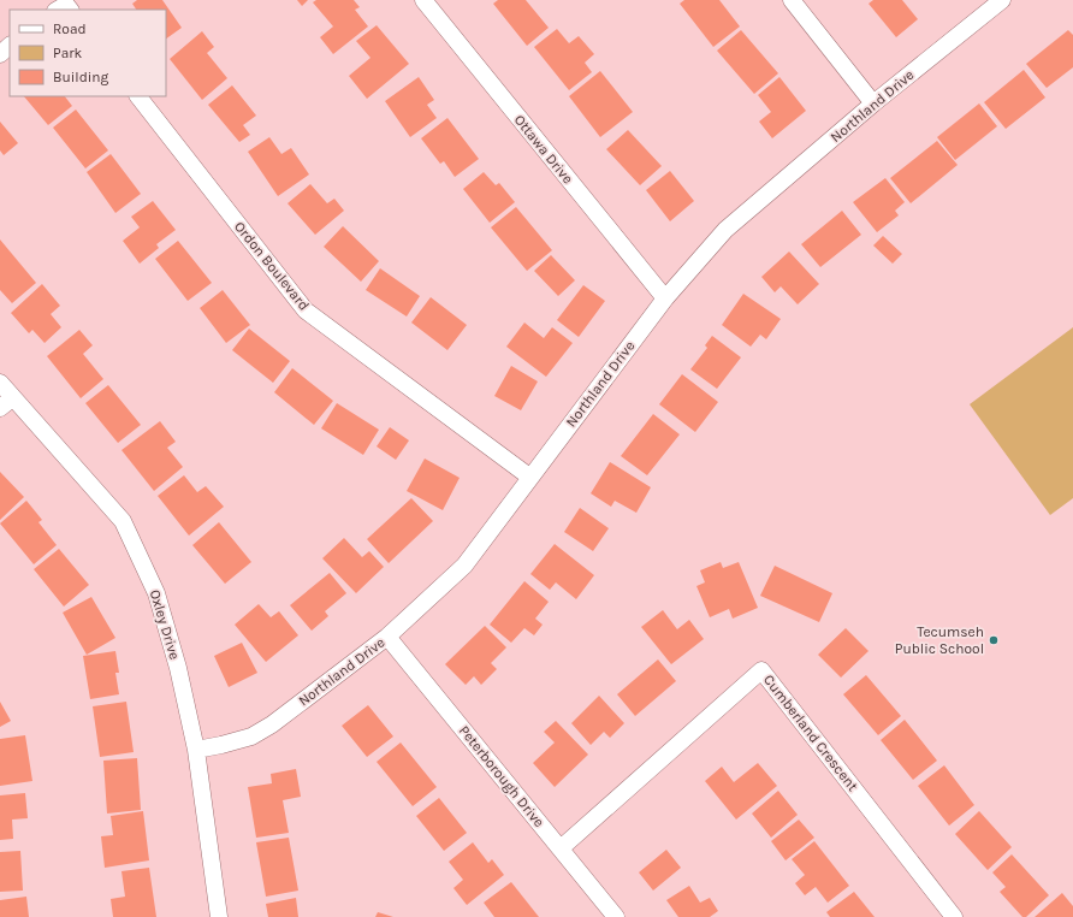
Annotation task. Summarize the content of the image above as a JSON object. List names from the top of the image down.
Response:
{
  "streets": {
    "street": [
      "Northland Drive",
      "Ottawa Drive",
      "Ordon Boulevard",
      "Oxley Drive",
      "Cumberland Crescent",
      "Peterborough Drive"
    ]
  },
  "crossings": [
    ["Northland Drive", "Ottawa Drive"],
    ["Northland Drive", "Ordon Boulevard"],
    ["Northland Drive", "Oxley Drive"],
    ["Northland Drive", "Peterborough Drive"],
    ["Cumberland Crescent", "Peterborough Drive"]
  ],
  "places": ["Tecumseh Public School"],
  "legend": ["Road", "Park", "Building"]
}
